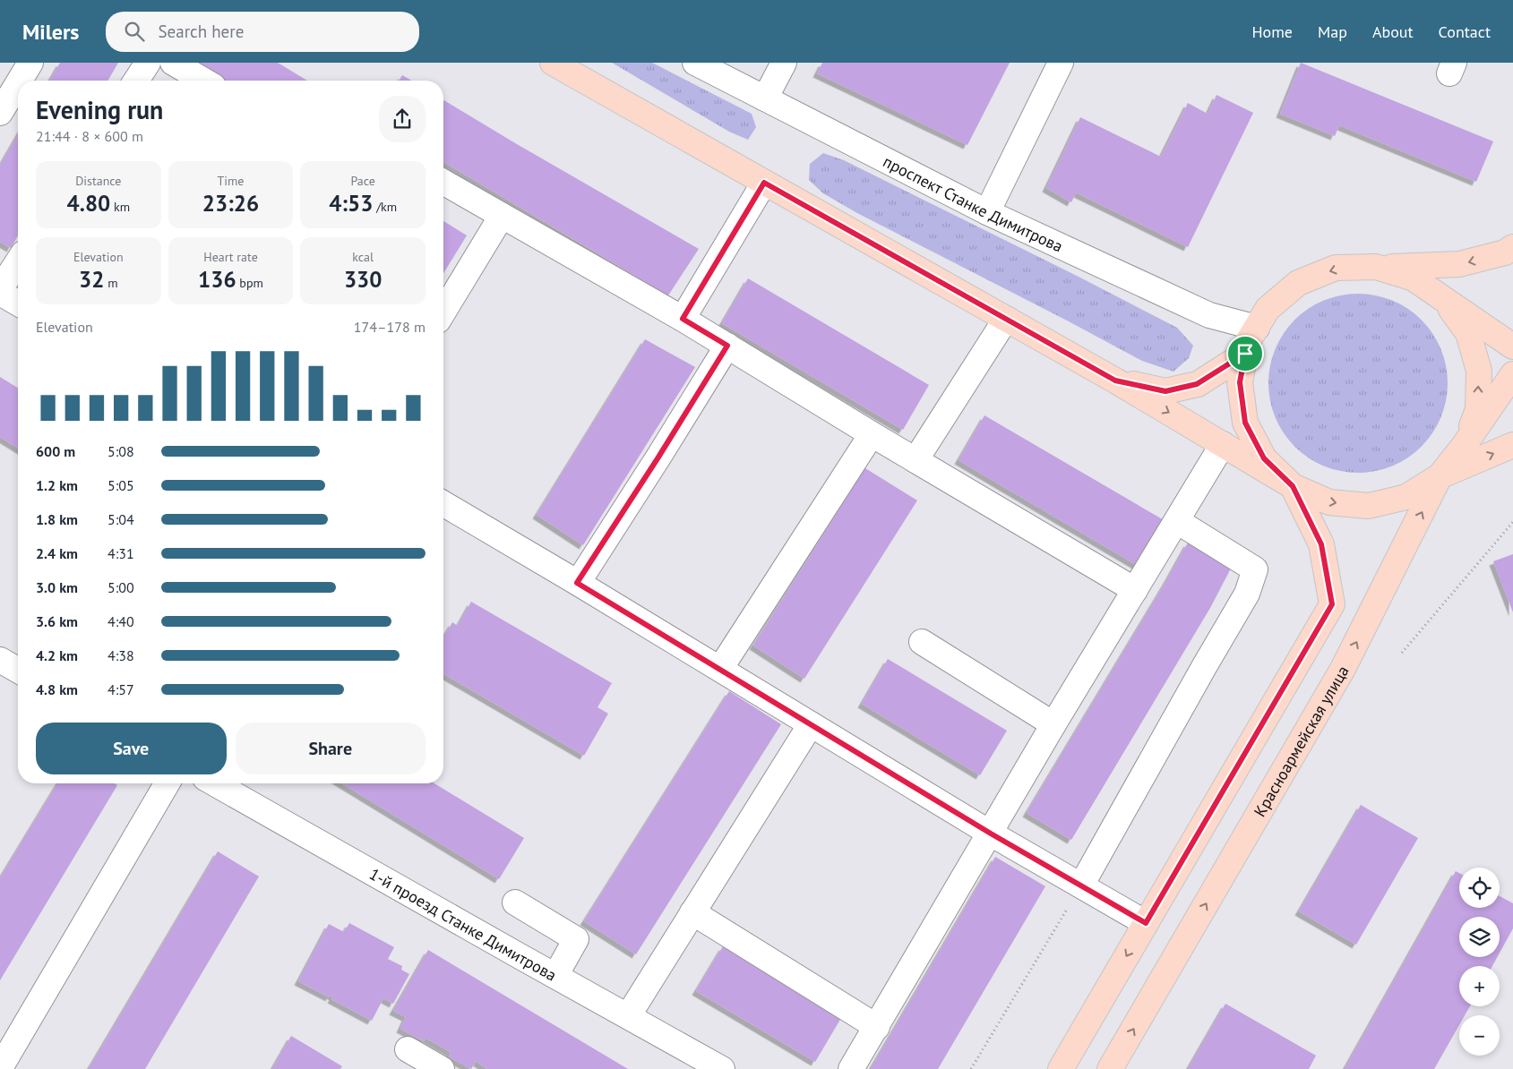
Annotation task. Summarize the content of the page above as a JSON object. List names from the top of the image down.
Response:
{
  "streets": {
    "main road": ["Красноармейская улица"],
    "street": ["проспект Станке Димитрова", "1-й проезд Станке Димитрова"]
  },
  "page": {
    "header": "Milers",
    "search": "Search here",
    "nav": [
      "Home",
      "Map",
      "About",
      "Contact"
    ],
    "heading": ["Evening run", "21:44 · 8 × 600 m"],
    "stats": [
      ["Distance", "4.80 km"],
      ["Time", "23:26"],
      ["Pace", "4:53 /km"],
      ["Elevation", "32 m"],
      ["Heart rate", "136 bpm"],
      ["kcal", "330"]
    ],
    "chart": ["Elevation", "174–178 m"],
    "list": [
      {
        "name": "600 m",
        "note": "5:08"
      },
      {
        "name": "1.2 km",
        "note": "5:05"
      },
      {
        "name": "1.8 km",
        "note": "5:04"
      },
      {
        "name": "2.4 km",
        "note": "4:31"
      },
      {
        "name": "3.0 km",
        "note": "5:00"
      },
      {
        "name": "3.6 km",
        "note": "4:40"
      },
      {
        "name": "4.2 km",
        "note": "4:38"
      },
      {
        "name": "4.8 km",
        "note": "4:57"
      }
    ],
    "buttons": ["Save", "Share"],
    "map_buttons": ["+", "−"]
  }
}
